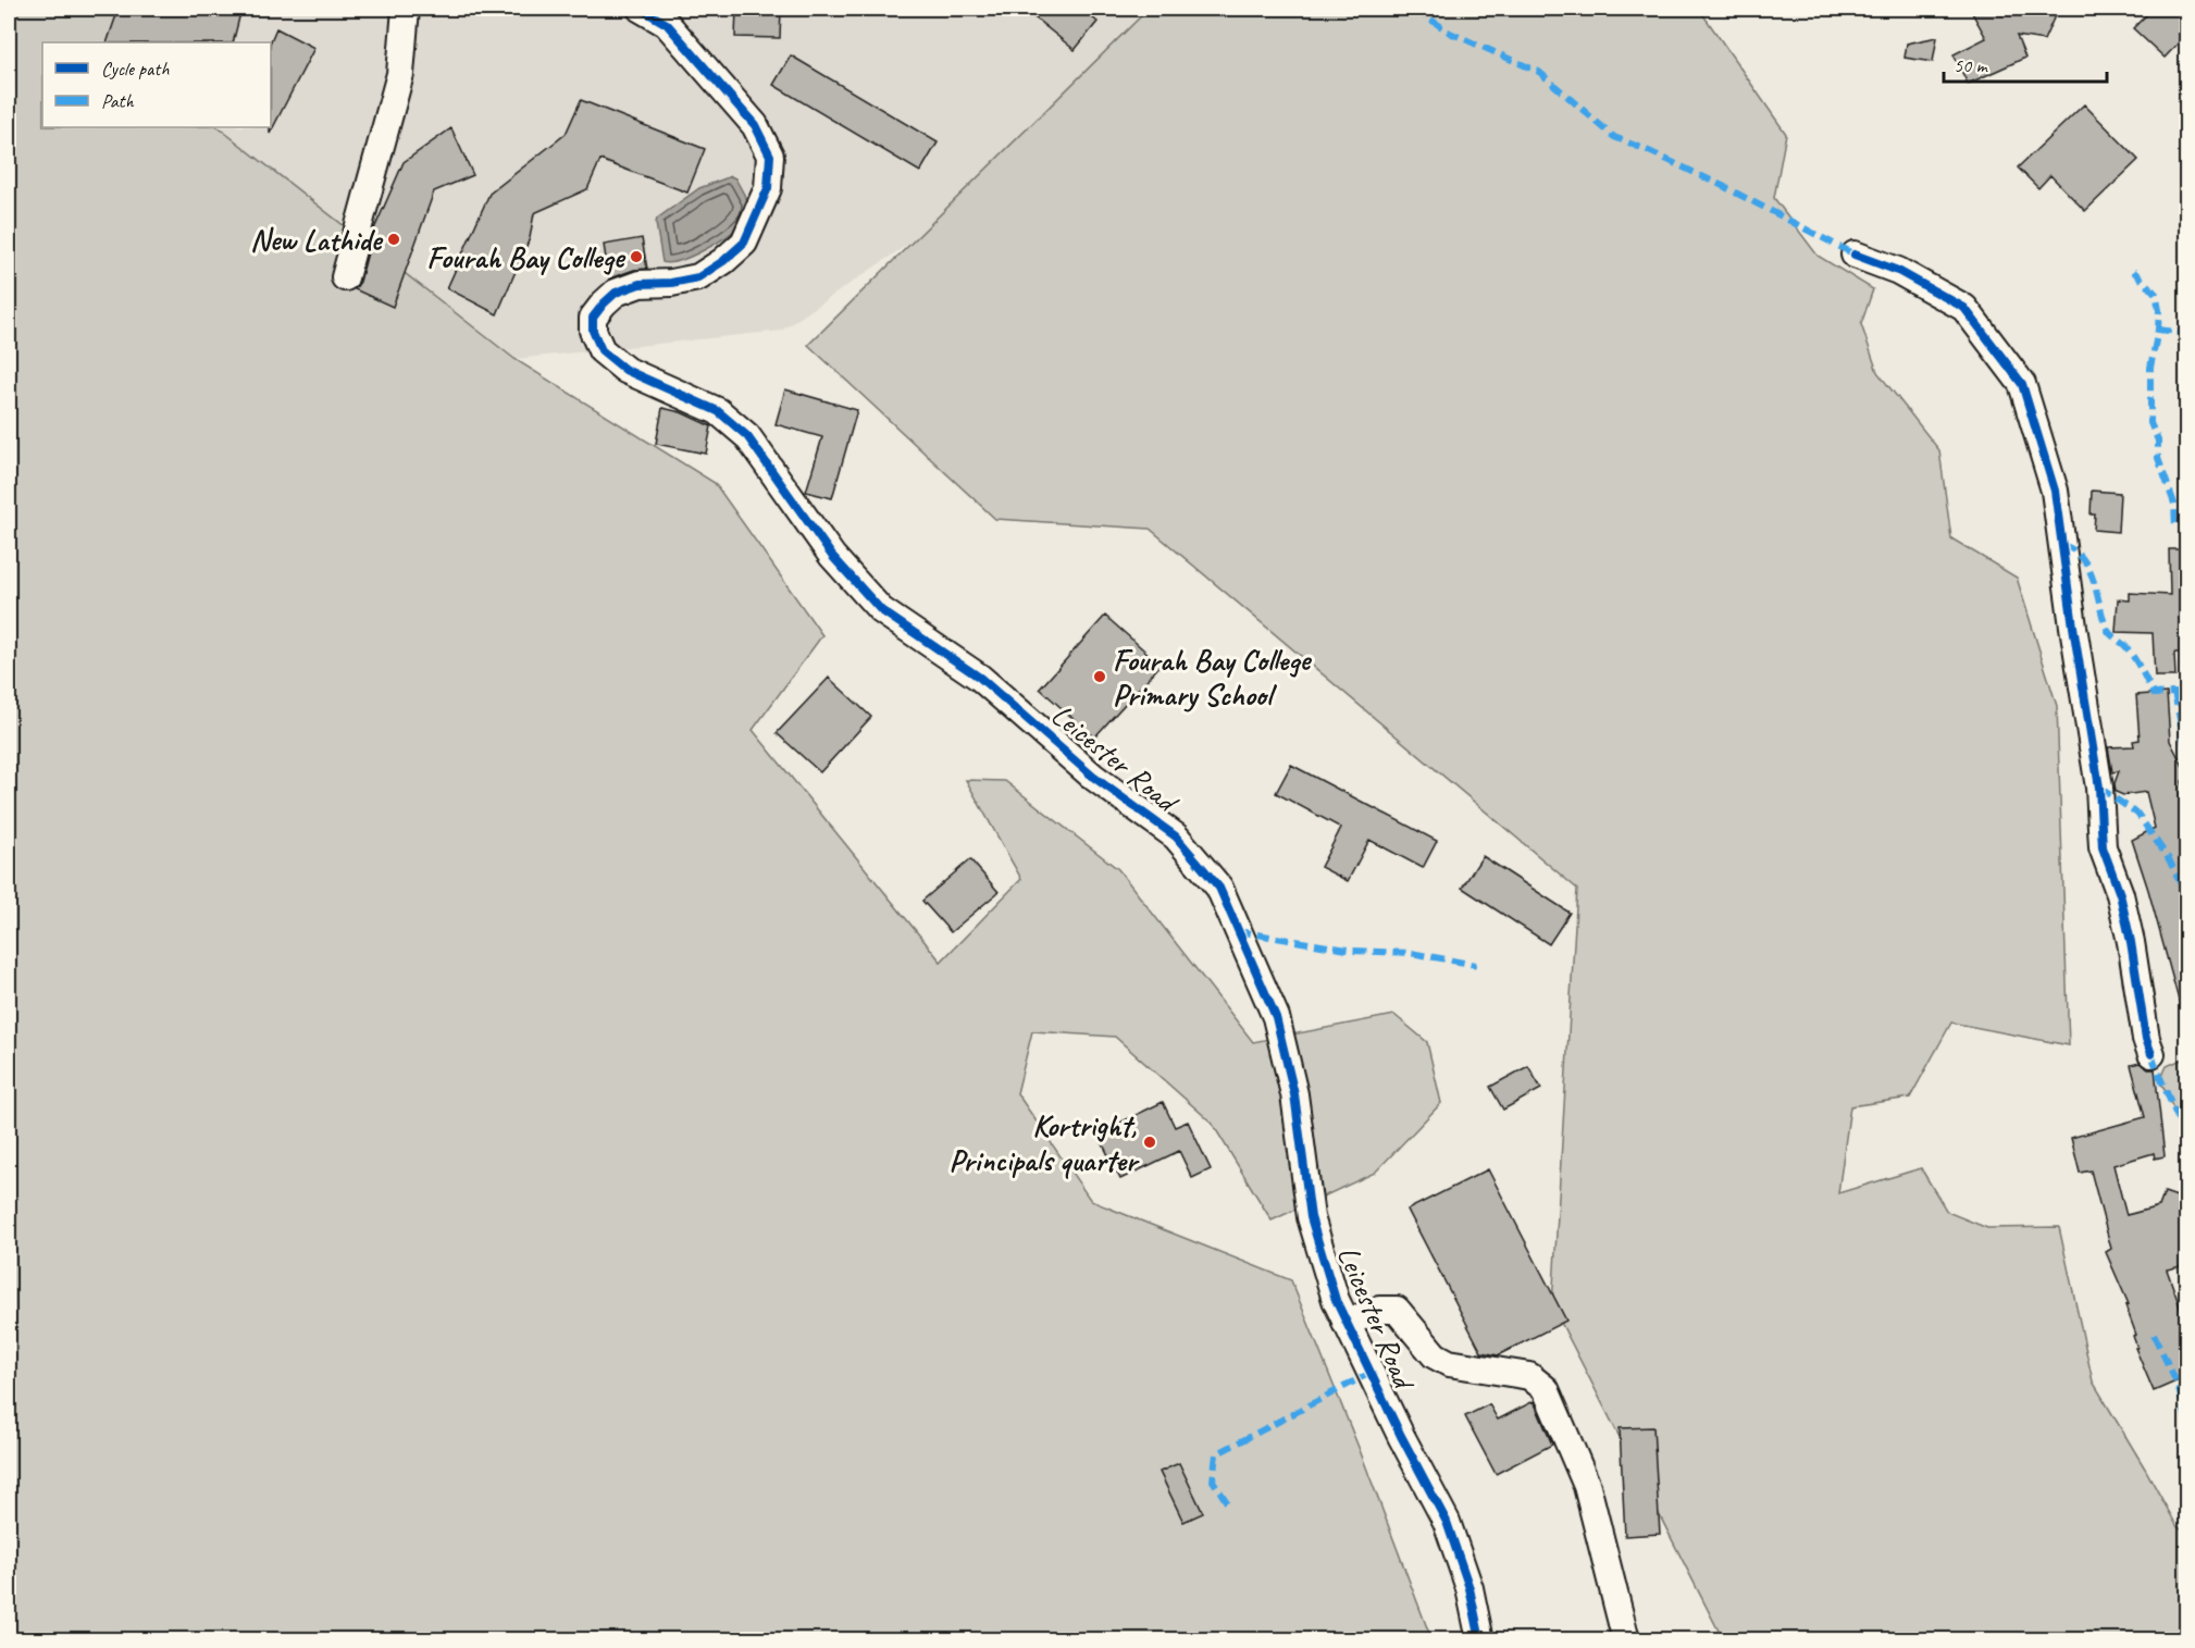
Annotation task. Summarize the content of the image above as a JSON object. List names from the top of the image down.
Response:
{
  "streets": {
    "street": ["Leicester Road"]
  },
  "places": [
    "New Lathide",
    "Fourah Bay College",
    "Fourah Bay College Primary School",
    "Kortright, Principals quarter"
  ],
  "legend": ["Cycle path", "Path"],
  "scale_bar": "50 m"
}
